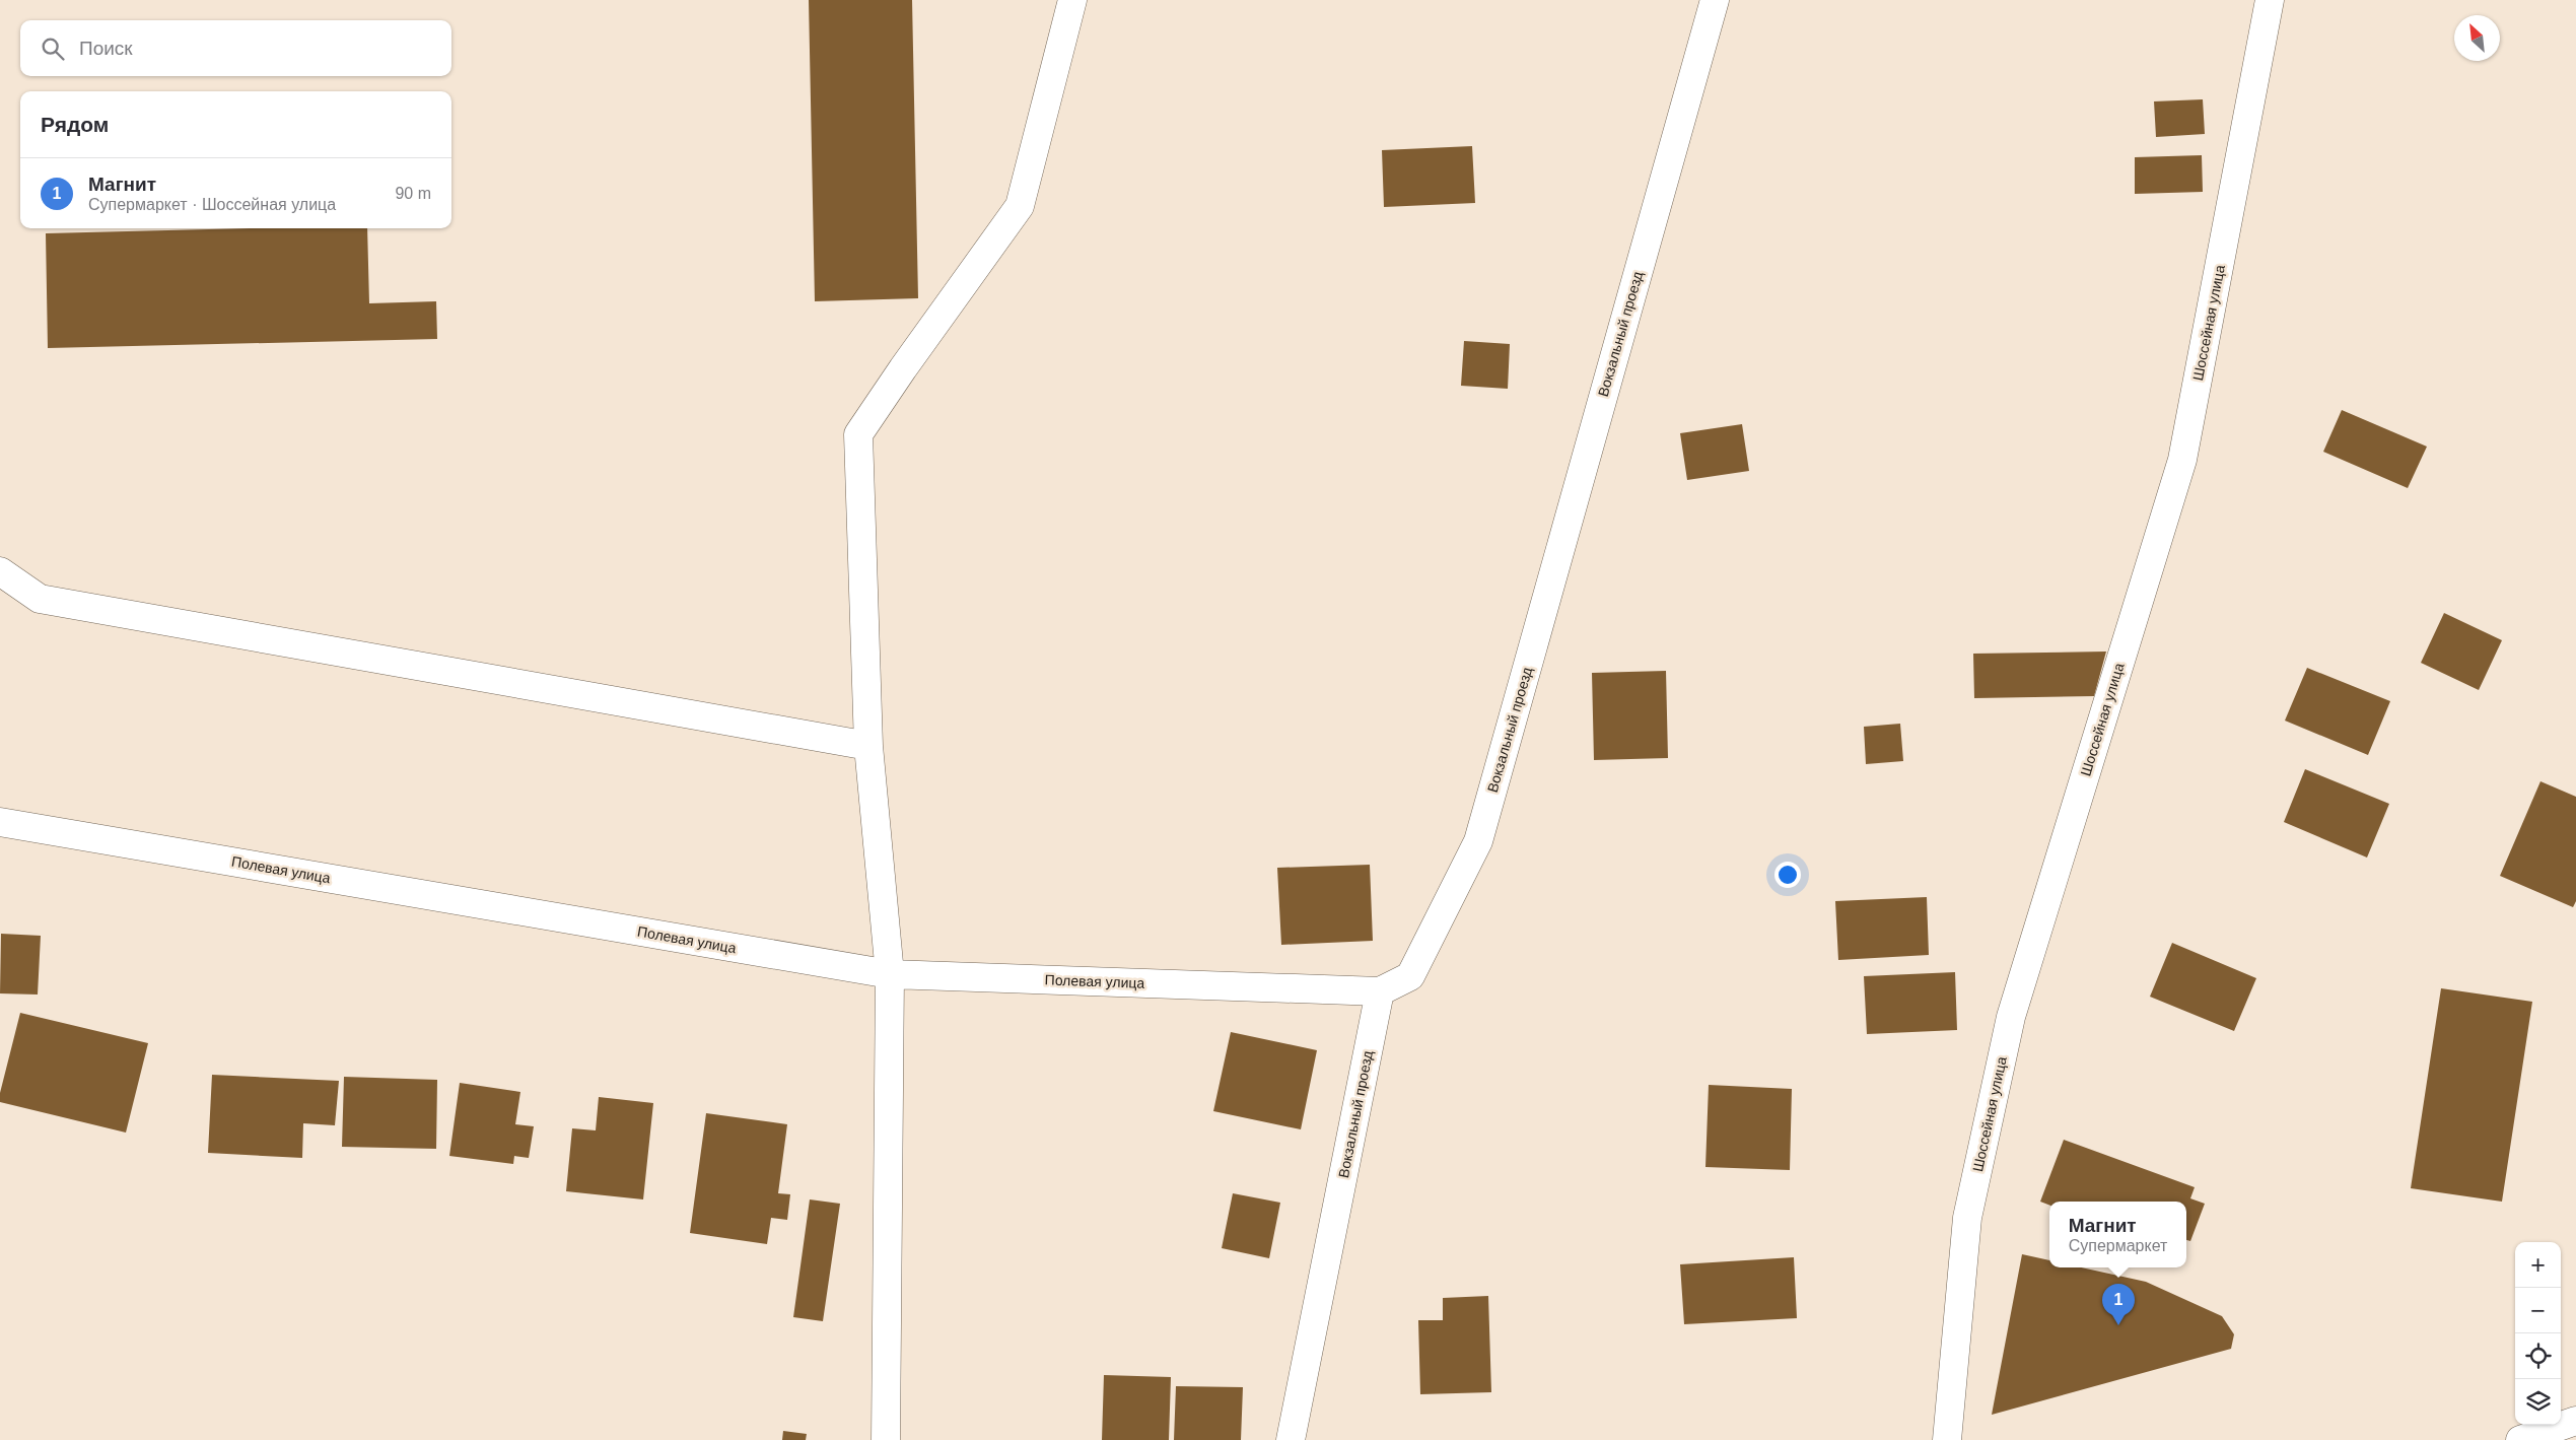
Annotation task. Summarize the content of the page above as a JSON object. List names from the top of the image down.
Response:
{
  "streets": {
    "street": ["Шоссейная улица", "Вокзальный проезд", "Полевая улица"]
  },
  "crossings": [
    ["Вокзальный проезд", "Полевая улица"]
  ],
  "north": "top left",
  "page": {
    "search": "Поиск",
    "heading": "Рядом",
    "list": [
      {
        "mark": "1",
        "name": "Магнит",
        "note": "Супермаркет · Шоссейная улица",
        "value": "90 m"
      }
    ],
    "popup": ["Магнит", "Супермаркет"],
    "map_buttons": ["+", "−"],
    "pins": "1"
  }
}
